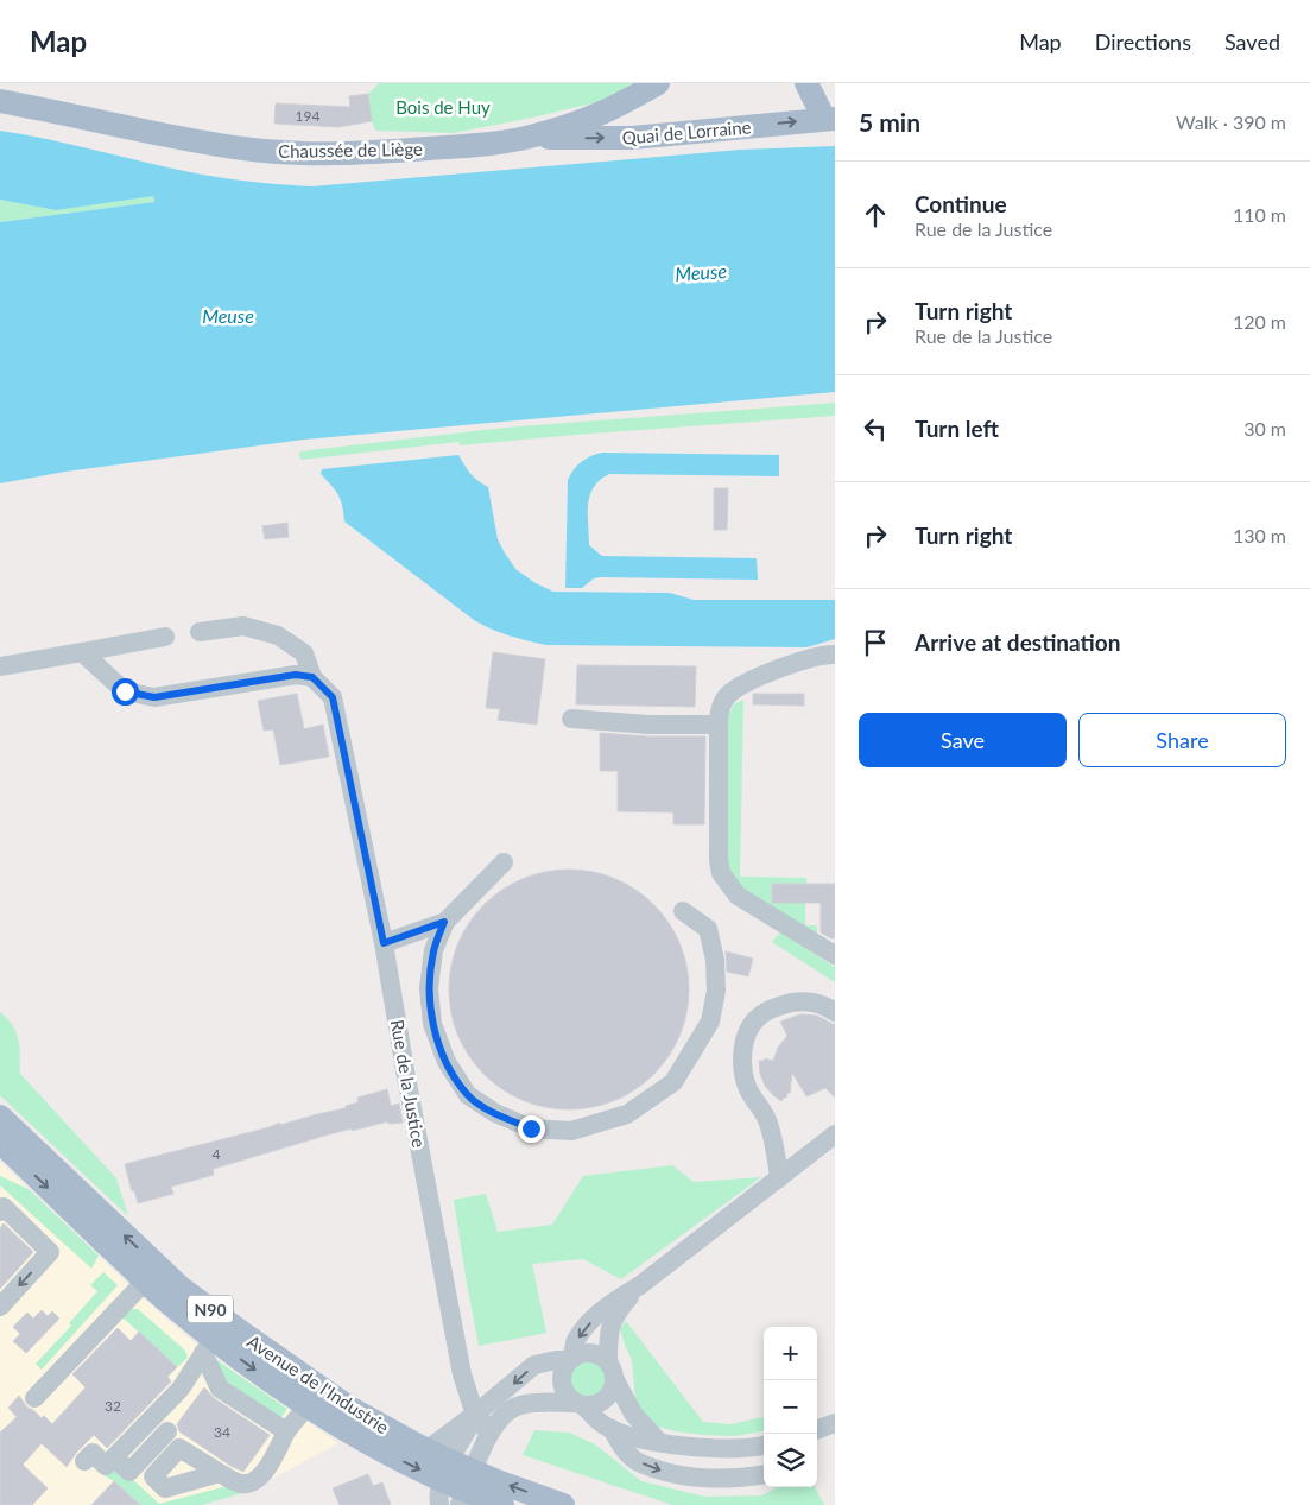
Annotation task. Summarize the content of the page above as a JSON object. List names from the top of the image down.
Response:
{
  "streets": {
    "main road": [
      "Quai de Lorraine",
      "Chaussée de Liège",
      "N90",
      "Avenue de l'Industrie"
    ],
    "street": ["Rue de la Justice"]
  },
  "crossings": [
    ["Quai de Lorraine", "Chaussée de Liège"]
  ],
  "one_way": ["Quai de Lorraine"],
  "water": ["Meuse"],
  "parks": ["Bois de Huy"],
  "house_numbers": [
    "194",
    "4",
    "32",
    "34"
  ],
  "page": {
    "header": "Map",
    "nav": ["Map", "Directions", "Saved"],
    "heading": ["5 min", "Walk · 390 m"],
    "list": [
      ["Continue", "Rue de la Justice", "110 m"],
      ["Turn right", "Rue de la Justice", "120 m"],
      ["Turn left", "30 m"],
      ["Turn right", "130 m"],
      "Arrive at destination"
    ],
    "buttons": ["Save", "Share"],
    "map_buttons": ["+", "−"]
  }
}
